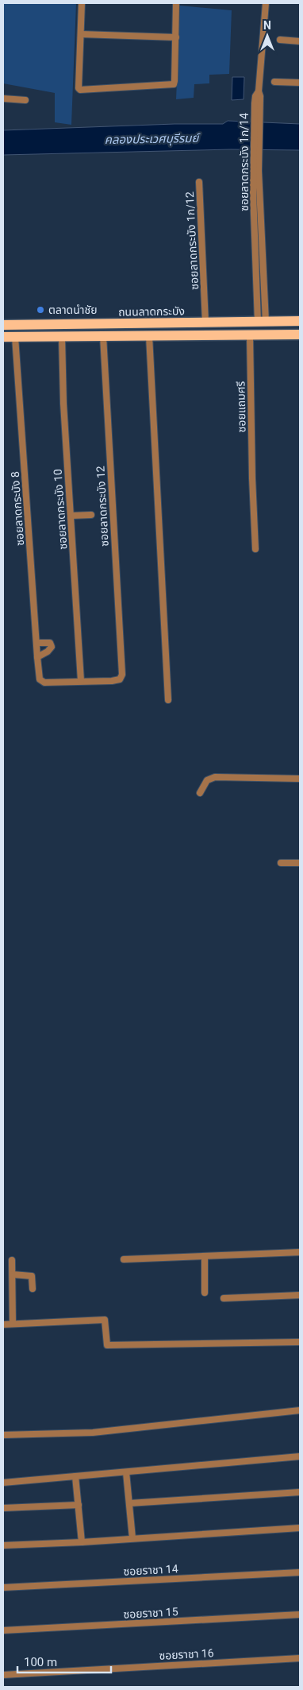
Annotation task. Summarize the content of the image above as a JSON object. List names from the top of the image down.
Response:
{
  "streets": {
    "main road": ["ถนนลาดกระบัง"],
    "street": [
      "ซอยลาดกระบัง 1ก/14",
      "ซอยลาดกระบัง 1ก/12",
      "ซอยแถมศรี",
      "ซอยลาดกระบัง 12",
      "ซอยลาดกระบัง 8",
      "ซอยลาดกระบัง 10",
      "ซอยราชา 14",
      "ซอยราชา 15",
      "ซอยราชา 16"
    ]
  },
  "crossings": [
    ["ซอยลาดกระบัง 1ก/14", "ถนนลาดกระบัง"],
    ["ซอยลาดกระบัง 1ก/12", "ถนนลาดกระบัง"],
    ["ซอยลาดกระบัง 12", "ซอยลาดกระบัง 8"],
    ["ซอยลาดกระบัง 12", "ซอยลาดกระบัง 10"],
    ["ซอยลาดกระบัง 8", "ซอยลาดกระบัง 10"]
  ],
  "water": ["คลองประเวศบุรีรมย์"],
  "places": ["ตลาดนำชัย"],
  "scale_bar": "100 m",
  "north": "top"
}
